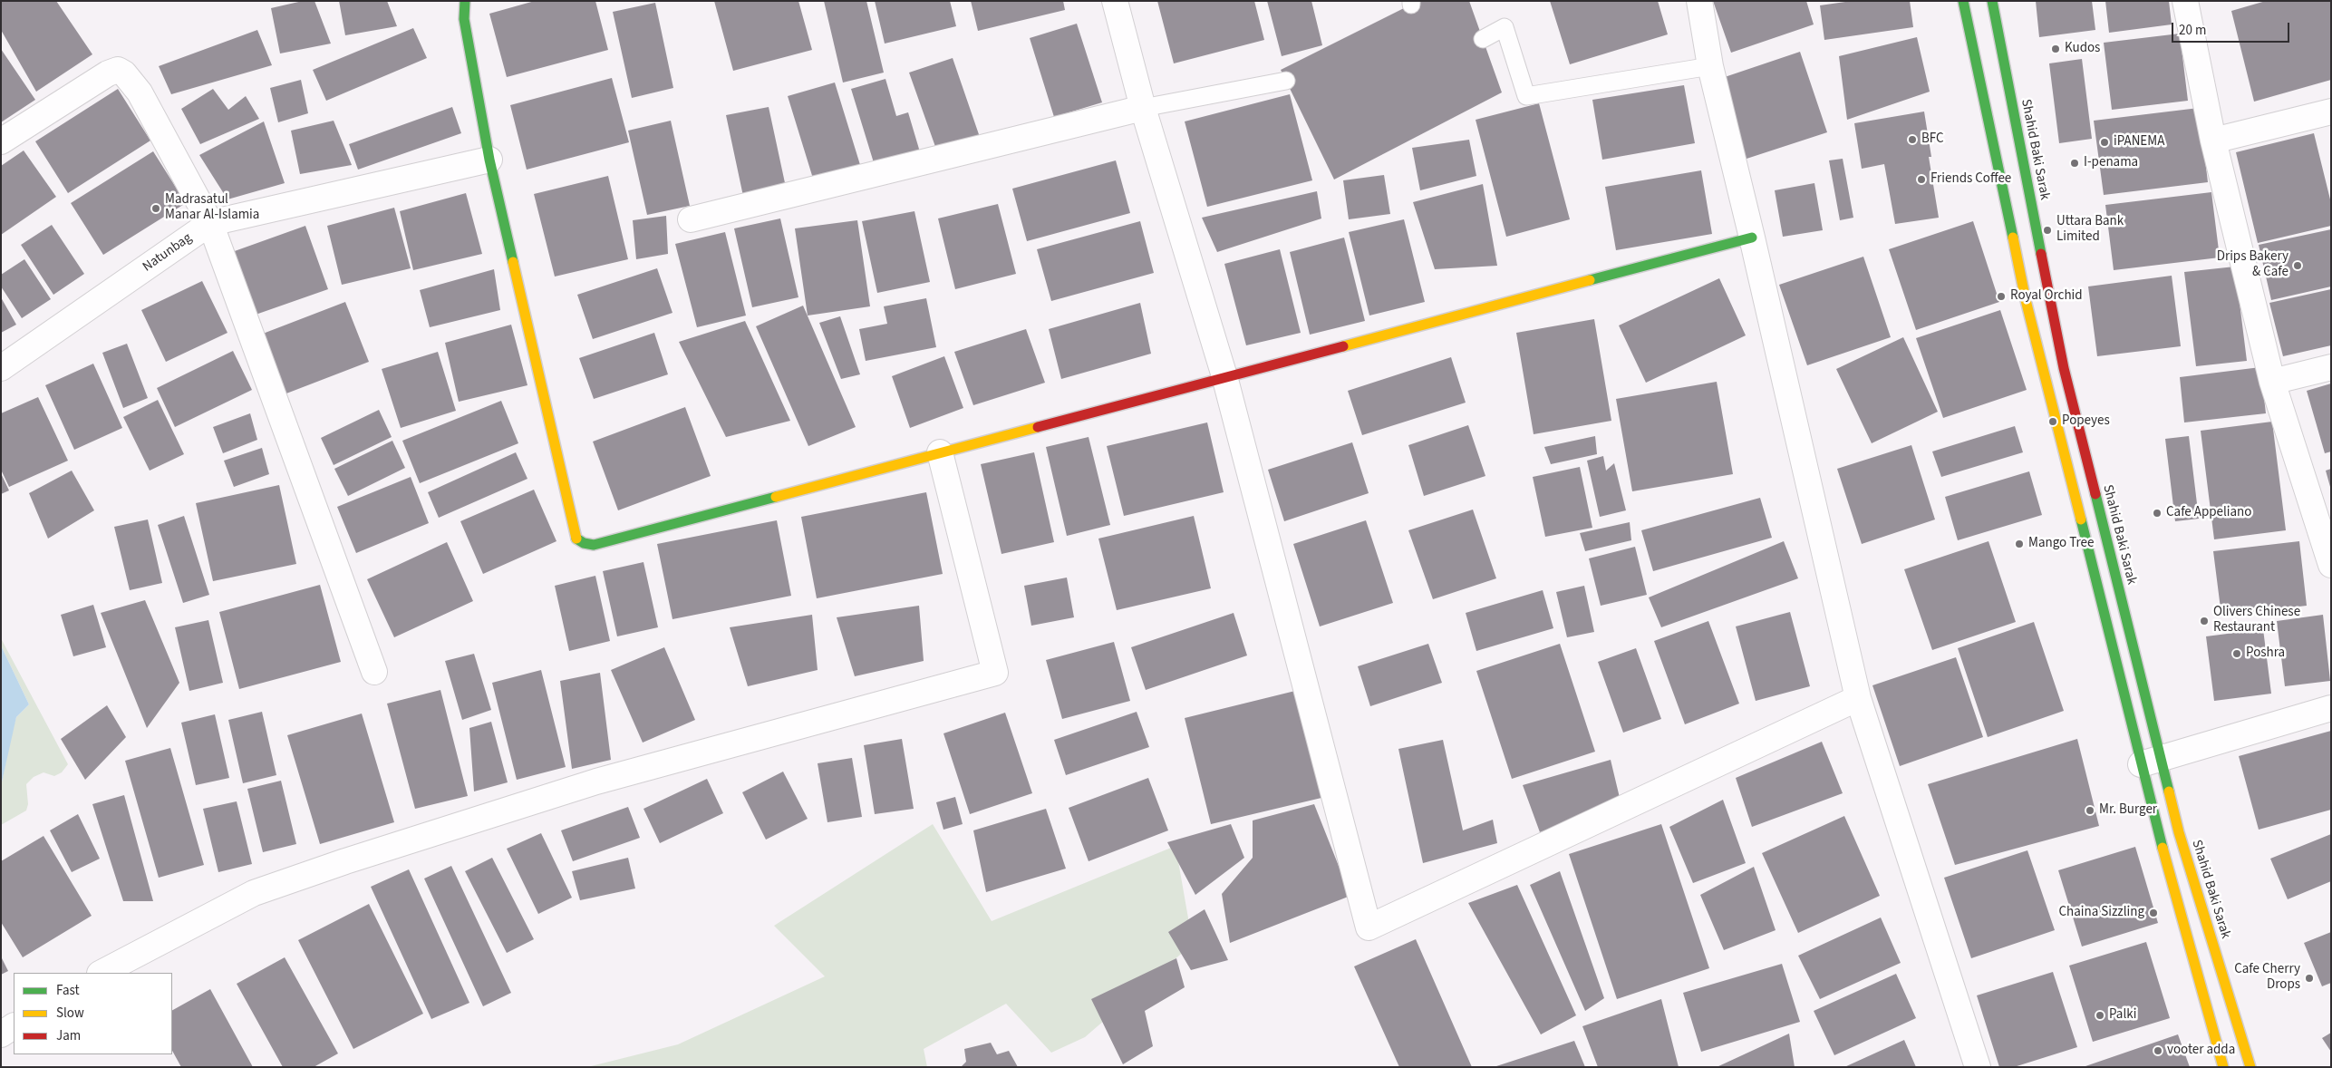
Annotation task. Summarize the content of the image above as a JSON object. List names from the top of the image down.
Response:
{
  "streets": {
    "street": ["Shahid Baki Sarak", "Natunbag"]
  },
  "places": [
    "Kudos",
    "BFC",
    "iPANEMA",
    "I-penama",
    "Friends Coffee",
    "Madrasatul Manar Al-Islamia",
    "Uttara Bank Limited",
    "Drips Bakery & Cafe",
    "Royal Orchid",
    "Popeyes",
    "Cafe Appeliano",
    "Mango Tree",
    "Olivers Chinese Restaurant",
    "Poshra",
    "Mr. Burger",
    "Chaina Sizzling",
    "Cafe Cherry Drops",
    "Palki",
    "vooter adda"
  ],
  "legend": ["Fast", "Slow", "Jam"],
  "scale_bar": "20 m"
}
